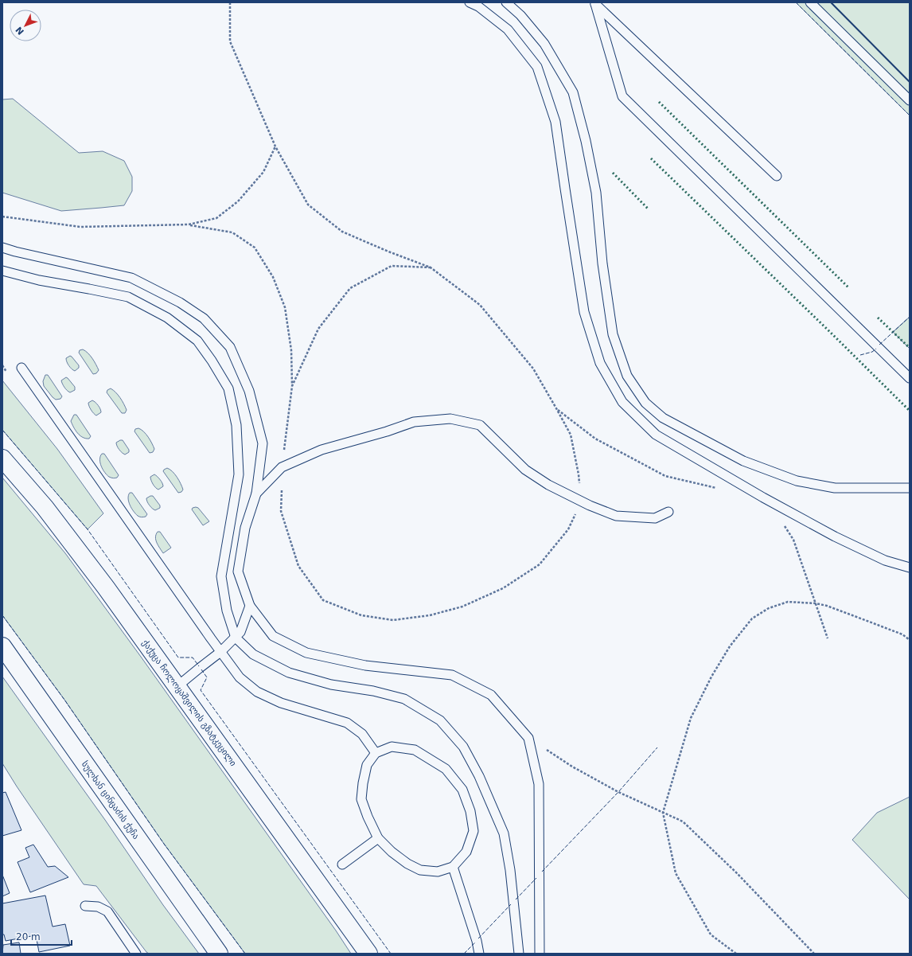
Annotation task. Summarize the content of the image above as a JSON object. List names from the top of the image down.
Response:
{
  "streets": {
    "main road": ["ქაქუცა ჩოლოყაშვილის გზატკეცილი", "სულხან ცინცაძის ქუჩა"]
  },
  "scale_bar": "20 m",
  "north": "bottom left"
}
